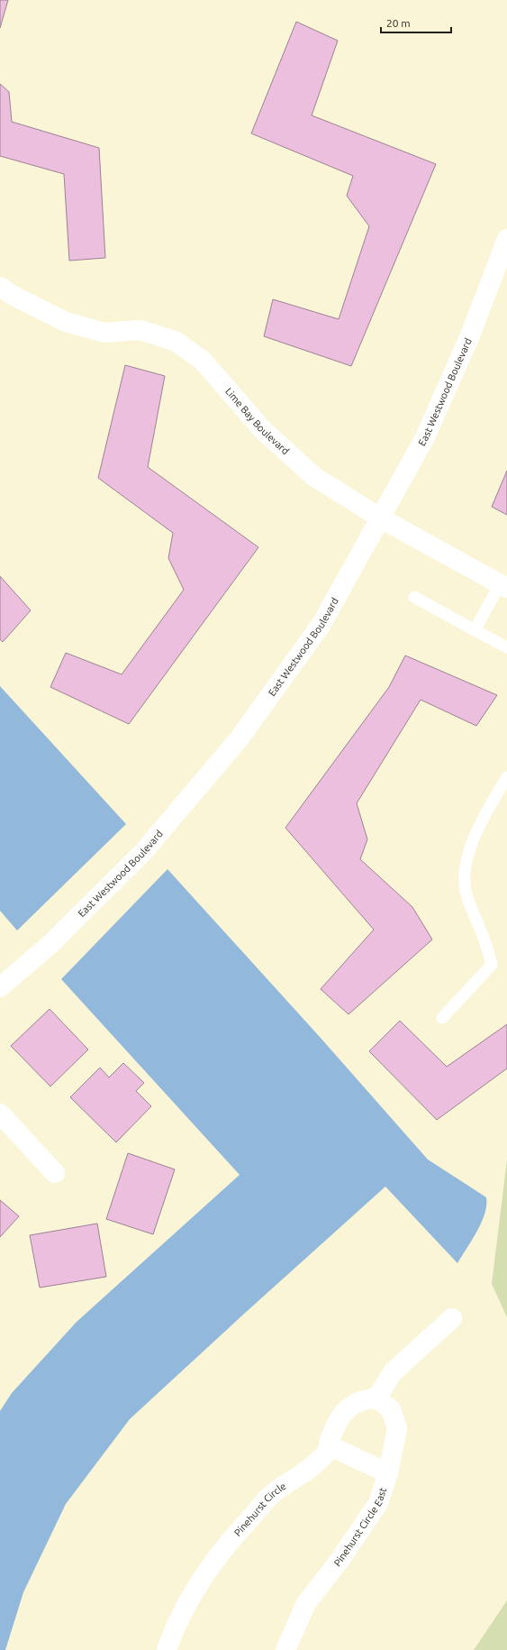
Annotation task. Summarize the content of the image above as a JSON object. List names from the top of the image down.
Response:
{
  "streets": {
    "street": [
      "East Westwood Boulevard",
      "Lime Bay Boulevard",
      "Pinehurst Circle",
      "Pinehurst Circle East"
    ]
  },
  "crossings": [
    ["East Westwood Boulevard", "Lime Bay Boulevard"],
    ["Pinehurst Circle", "Pinehurst Circle East"]
  ],
  "scale_bar": "20 m"
}
